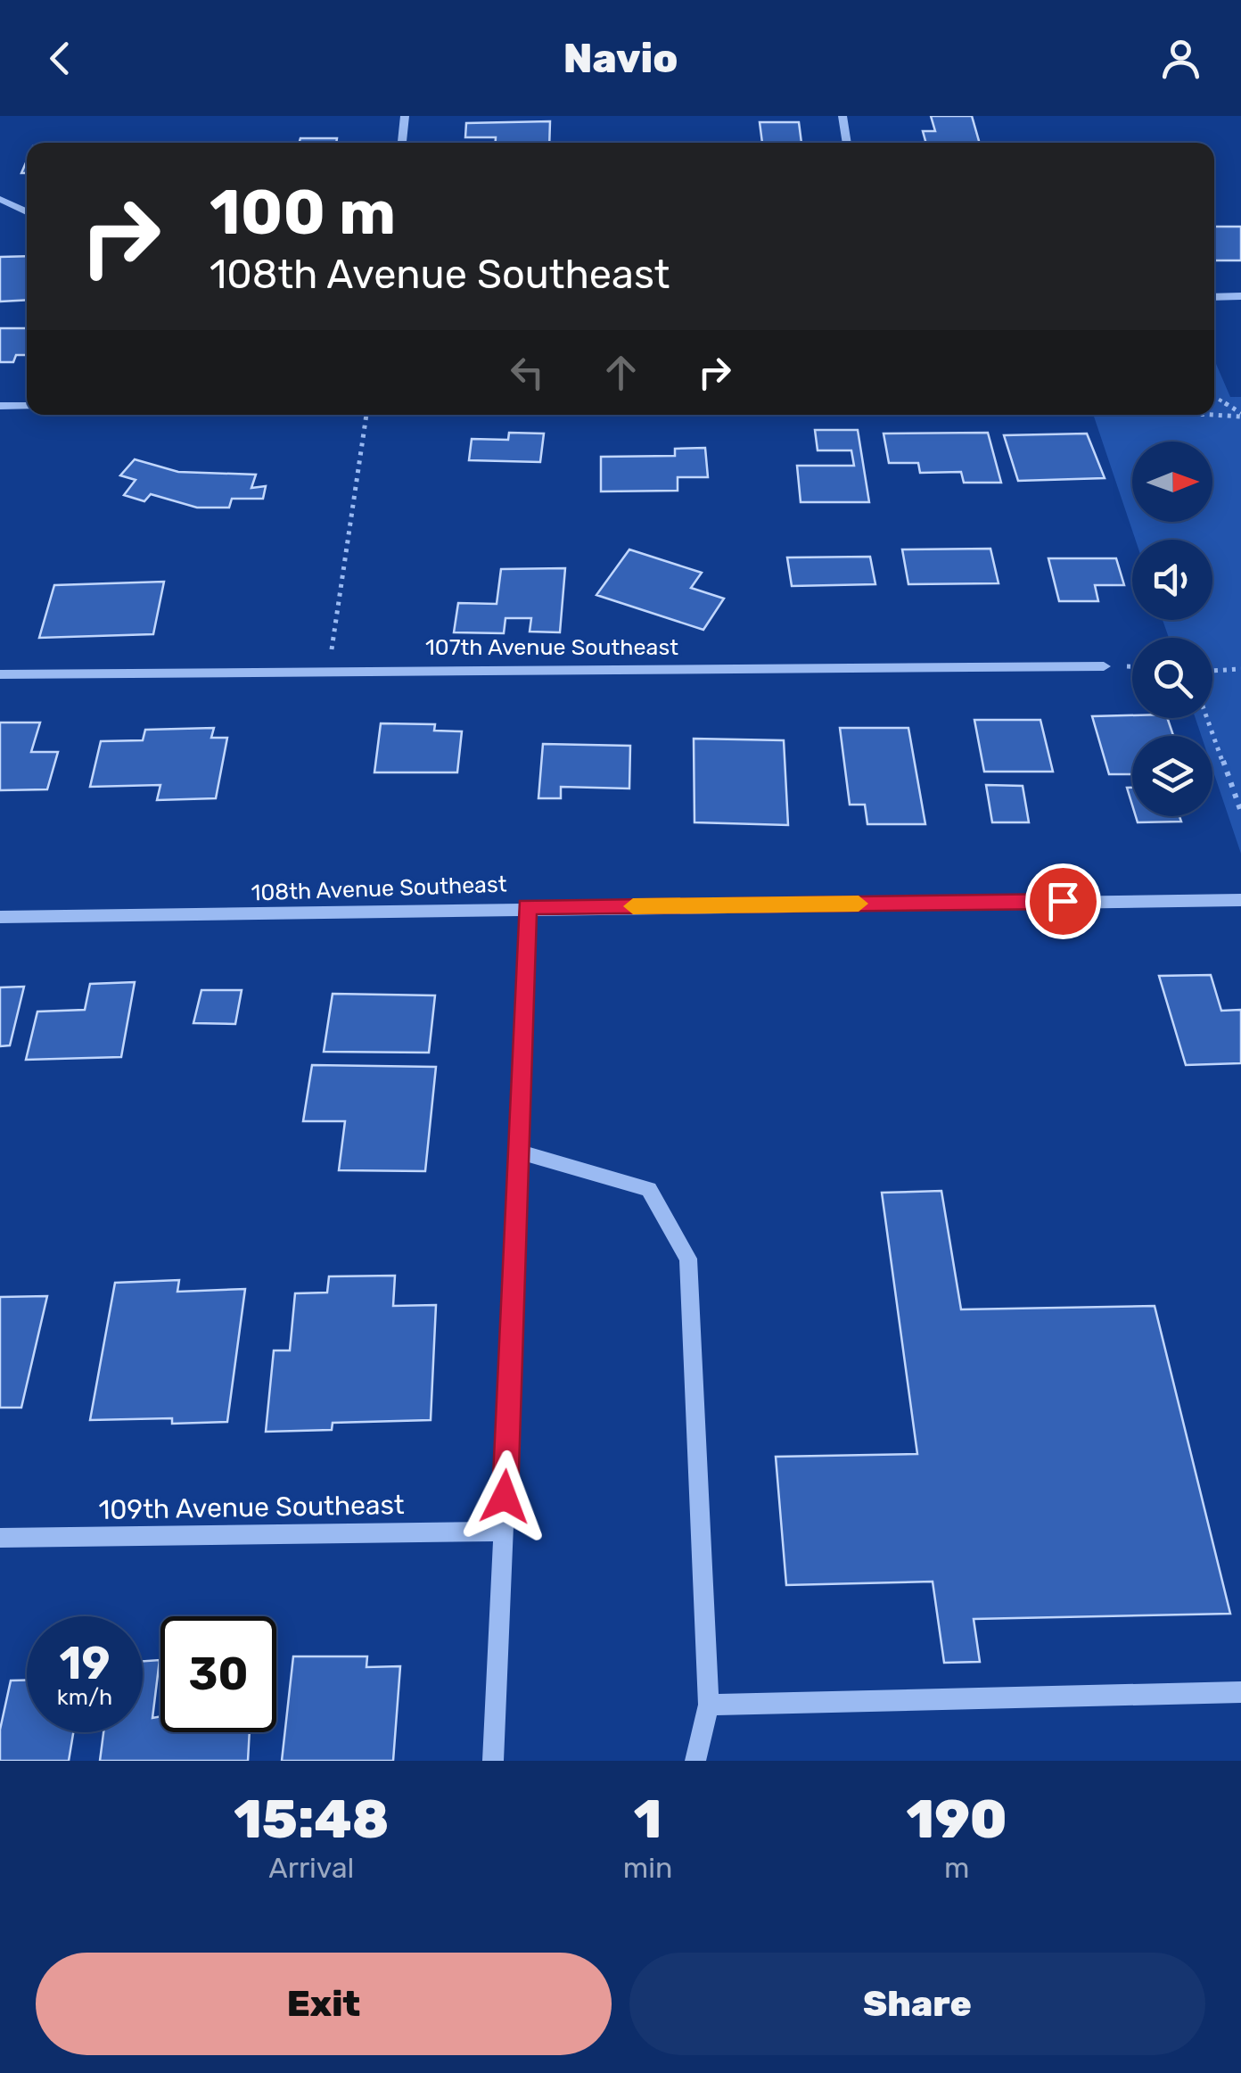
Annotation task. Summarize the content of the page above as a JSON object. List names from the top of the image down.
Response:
{
  "streets": {
    "street": ["107th Avenue Southeast", "108th Avenue Southeast", "109th Avenue Southeast"]
  },
  "north": "right",
  "page": {
    "header": "Navio",
    "turn": ["100 m", "108th Avenue Southeast"],
    "speed": "19 km/h",
    "limit": "30",
    "eta": [
      "15:48",
      "Arrival",
      "1",
      "min",
      "190",
      "m"
    ],
    "buttons": ["Exit", "Share"]
  }
}
